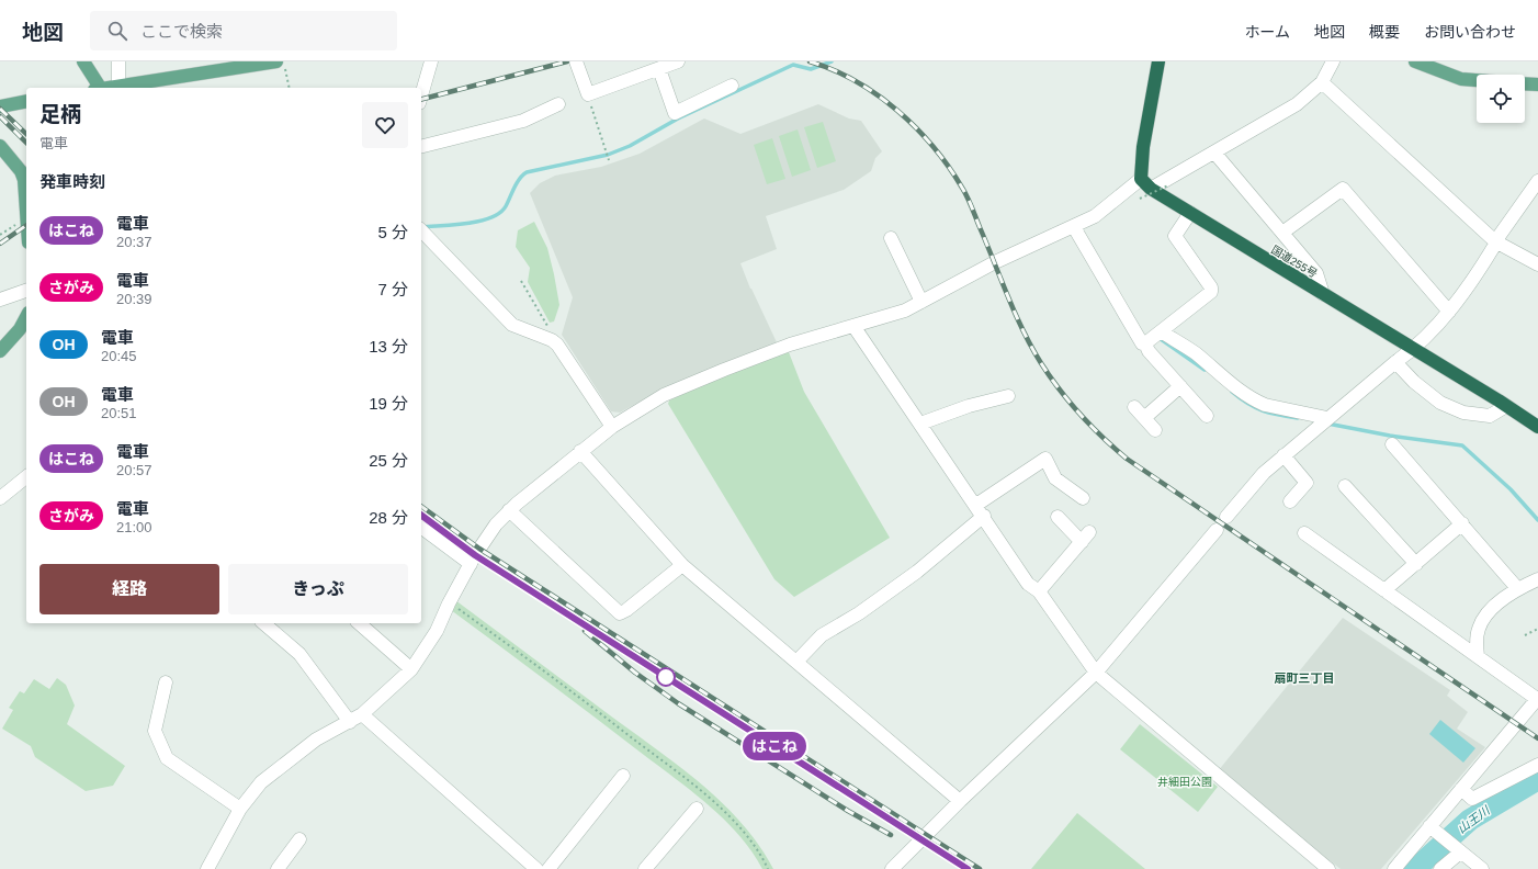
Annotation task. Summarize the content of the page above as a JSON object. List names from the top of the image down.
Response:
{
  "streets": {
    "highway": ["国道255号"]
  },
  "districts": ["扇町三丁目"],
  "water": ["山王川"],
  "parks": ["井細田公園"],
  "page": {
    "header": "地図",
    "search": "ここで検索",
    "nav": [
      "ホーム",
      "地図",
      "概要",
      "お問い合わせ"
    ],
    "on_map": "はこね",
    "heading": [
      ["足柄", "電車"],
      "発車時刻"
    ],
    "list": [
      {
        "mark": "はこね",
        "name": "電車",
        "note": "20:37",
        "value": "5 分"
      },
      {
        "mark": "さがみ",
        "name": "電車",
        "note": "20:39",
        "value": "7 分"
      },
      {
        "mark": "OH",
        "name": "電車",
        "note": "20:45",
        "value": "13 分"
      },
      {
        "mark": "OH",
        "name": "電車",
        "note": "20:51",
        "value": "19 分"
      },
      {
        "mark": "はこね",
        "name": "電車",
        "note": "20:57",
        "value": "25 分"
      },
      {
        "mark": "さがみ",
        "name": "電車",
        "note": "21:00",
        "value": "28 分"
      }
    ],
    "buttons": ["経路", "きっぷ"]
  }
}
